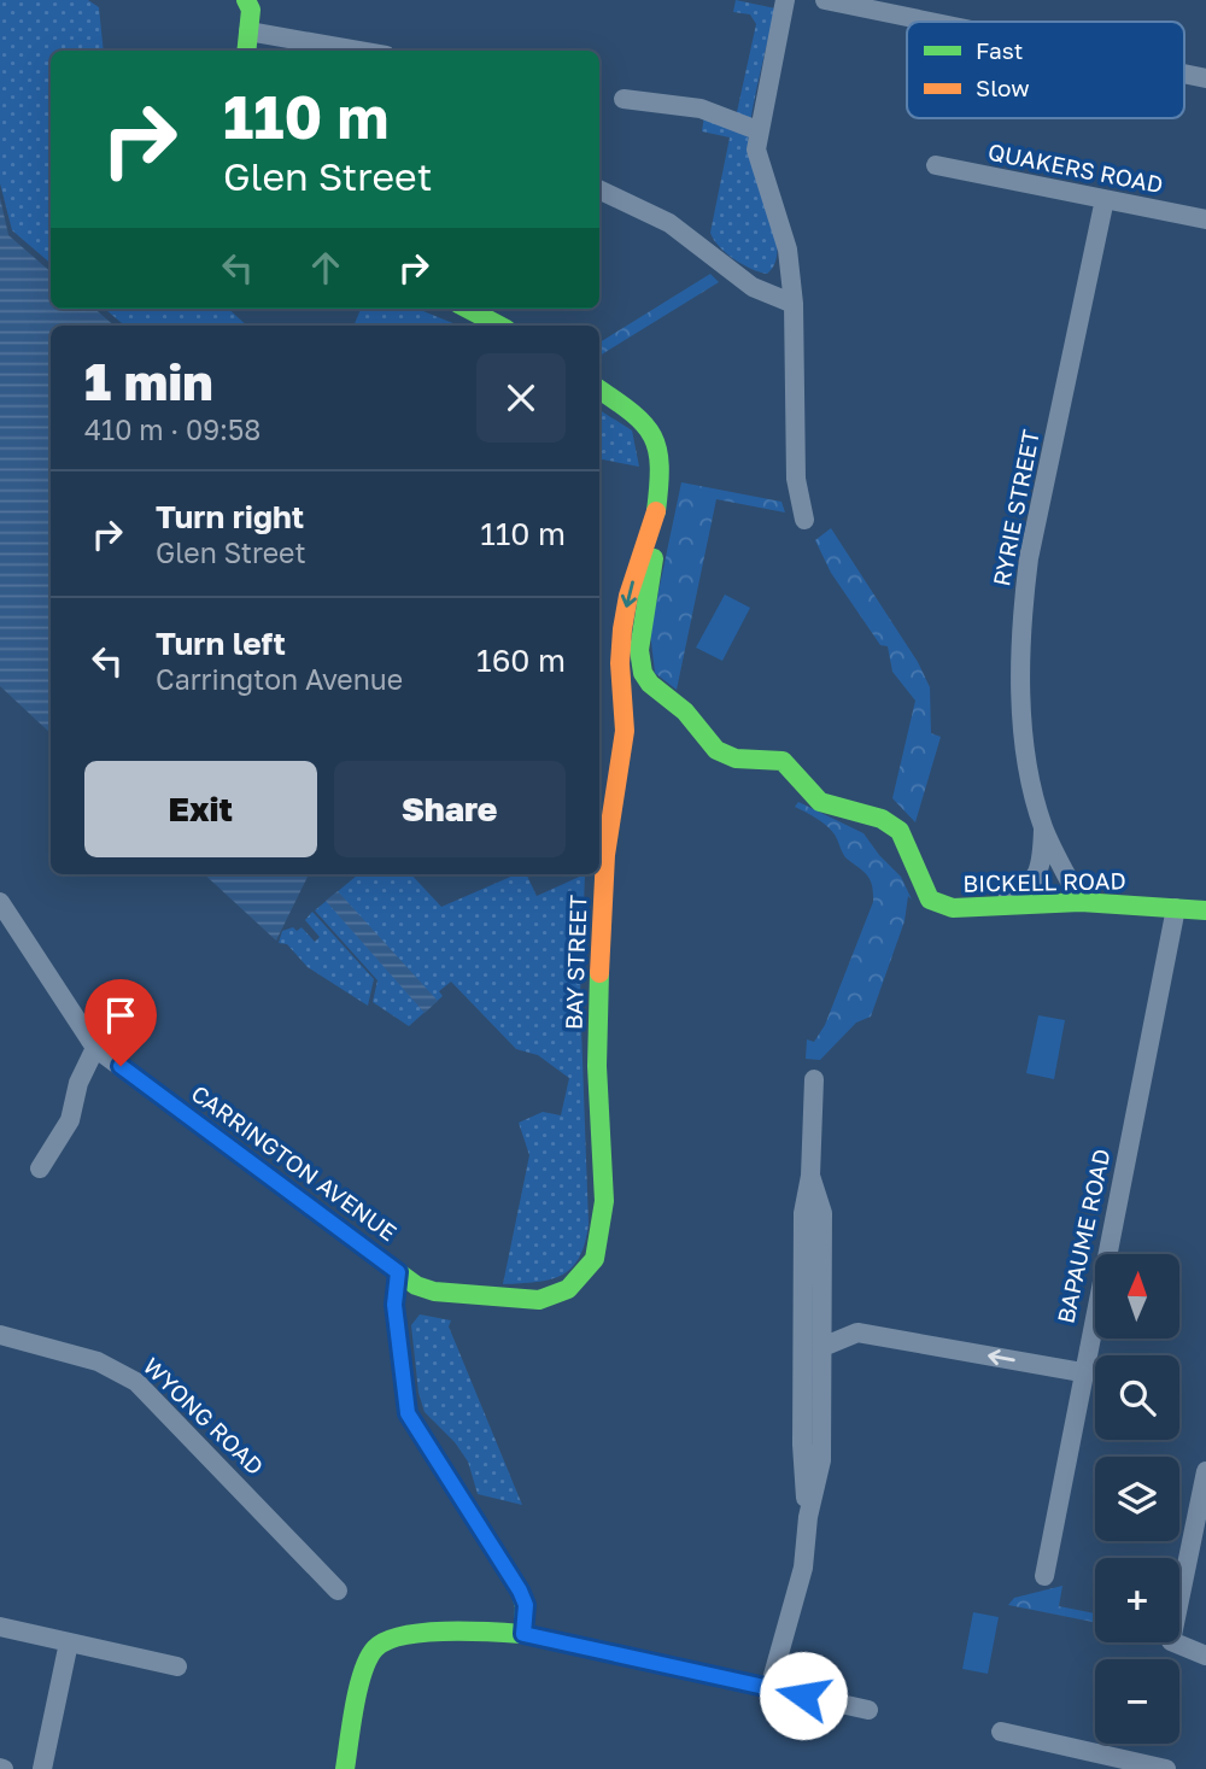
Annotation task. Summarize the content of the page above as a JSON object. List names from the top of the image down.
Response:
{
  "streets": {
    "street": [
      "QUAKERS ROAD",
      "RYRIE STREET",
      "BICKELL ROAD",
      "BAY STREET",
      "CARRINGTON AVENUE",
      "BAPAUME ROAD",
      "WYONG ROAD"
    ]
  },
  "crossings": [
    ["QUAKERS ROAD", "RYRIE STREET"],
    ["RYRIE STREET", "BICKELL ROAD"],
    ["BICKELL ROAD", "BAY STREET"],
    ["BICKELL ROAD", "BAPAUME ROAD"],
    ["BAY STREET", "CARRINGTON AVENUE"]
  ],
  "one_way": ["BAY STREET"],
  "legend": ["Fast", "Slow"],
  "north": "top",
  "page": {
    "turn": ["110 m", "Glen Street"],
    "heading": ["1 min", "410 m · 09:58"],
    "list": [
      {
        "name": "Turn right",
        "note": "Glen Street",
        "value": "110 m"
      },
      {
        "name": "Turn left",
        "note": "Carrington Avenue",
        "value": "160 m"
      }
    ],
    "buttons": ["Exit", "Share"],
    "map_buttons": ["+", "−"]
  }
}
